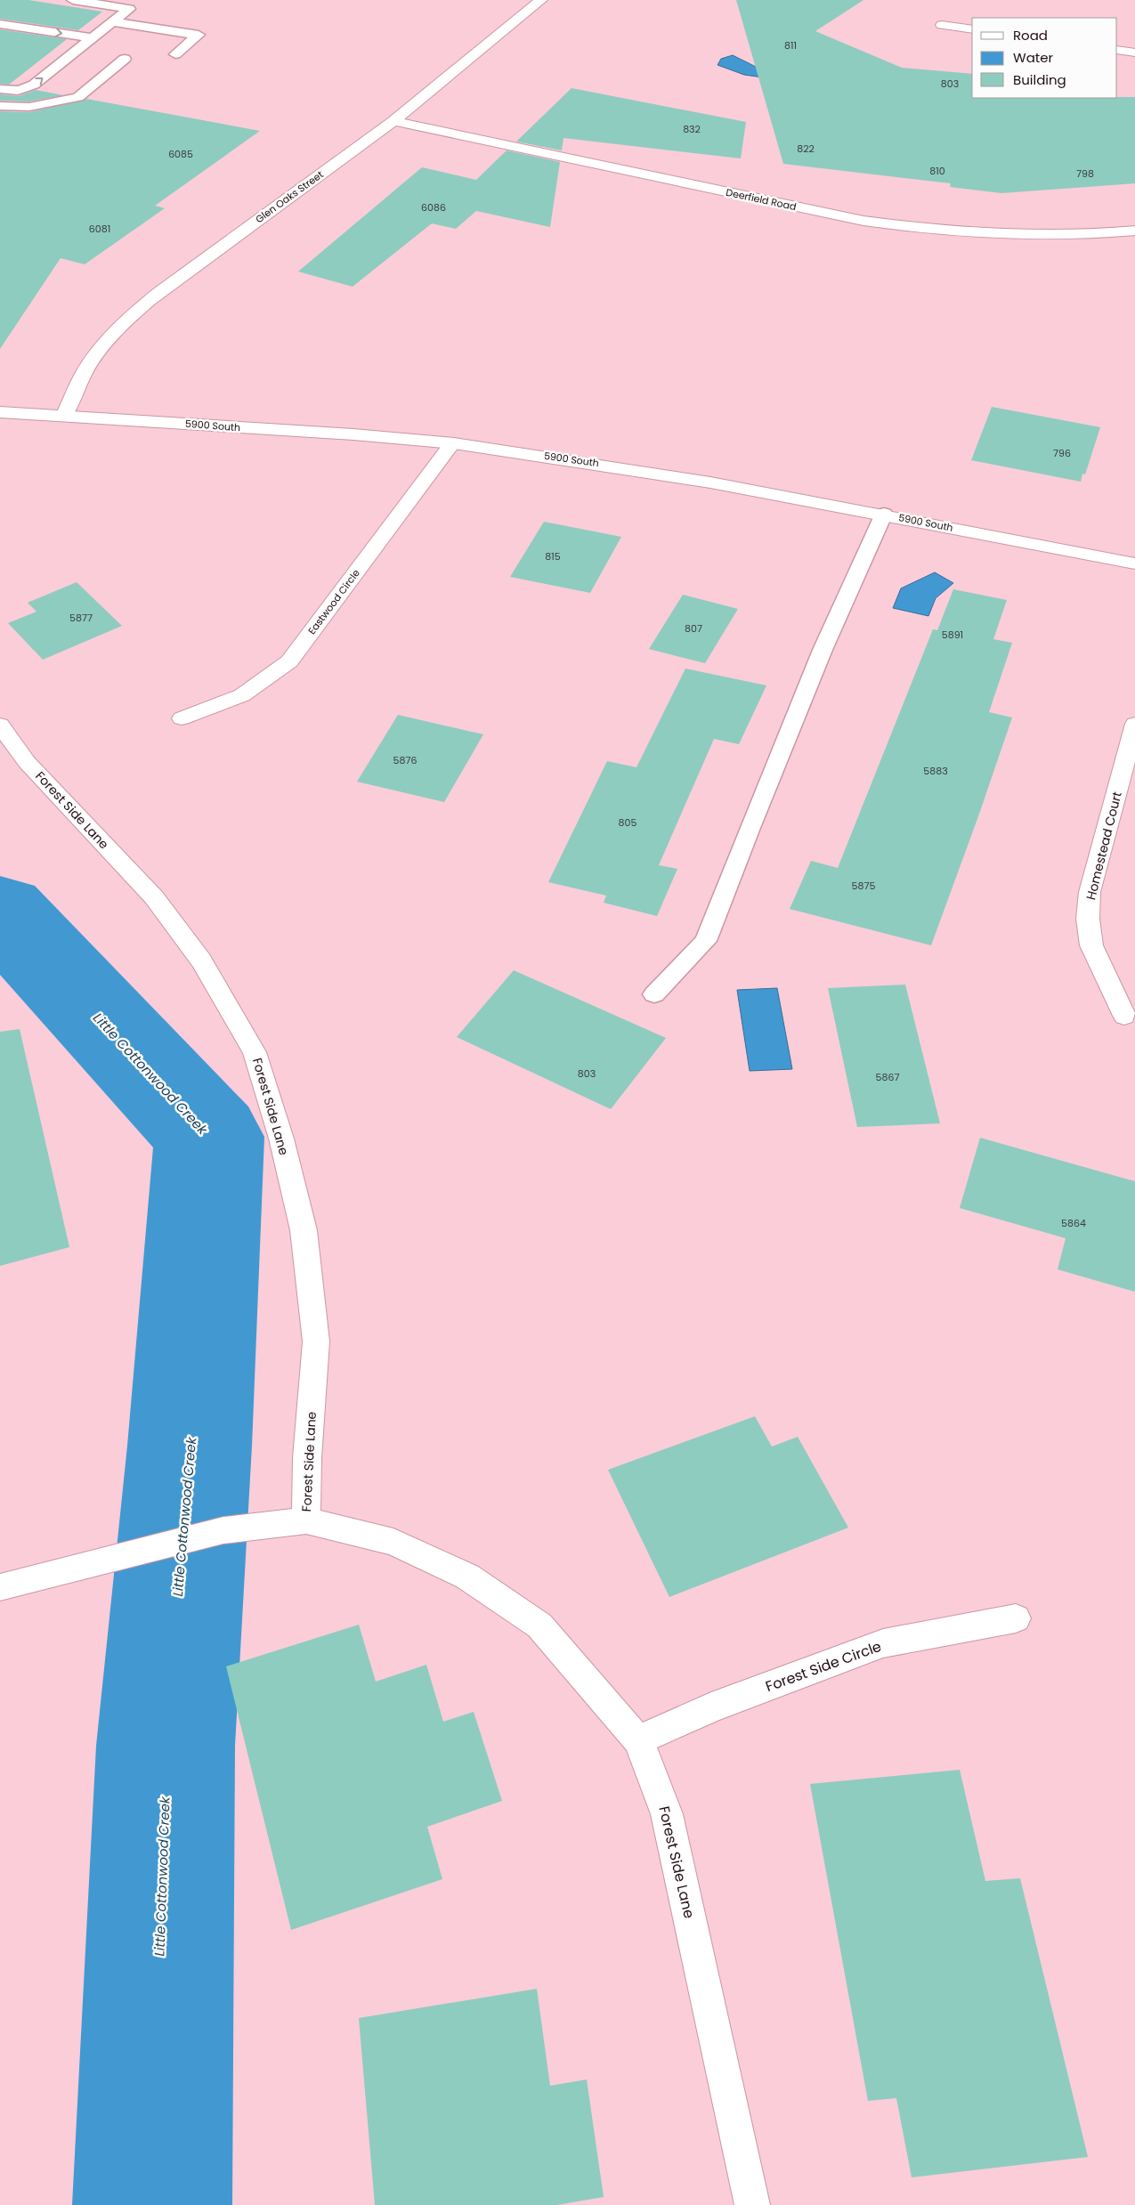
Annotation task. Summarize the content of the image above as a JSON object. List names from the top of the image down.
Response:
{
  "streets": {
    "street": [
      "Glen Oaks Street",
      "Deerfield Road",
      "5900 South",
      "Eastwood Circle",
      "Forest Side Lane",
      "Homestead Court",
      "Forest Side Circle"
    ]
  },
  "crossings": [
    ["Glen Oaks Street", "Deerfield Road"],
    ["Glen Oaks Street", "5900 South"],
    ["5900 South", "Eastwood Circle"],
    ["Forest Side Lane", "Forest Side Circle"]
  ],
  "water": ["Little Cottonwood Creek"],
  "house_numbers": [
    "811",
    "803",
    "832",
    "822",
    "6085",
    "810",
    "798",
    "6086",
    "6081",
    "796",
    "815",
    "5877",
    "807",
    "5891",
    "5876",
    "5883",
    "805",
    "5875",
    "803",
    "5867",
    "5864"
  ],
  "legend": ["Road", "Water", "Building"]
}
